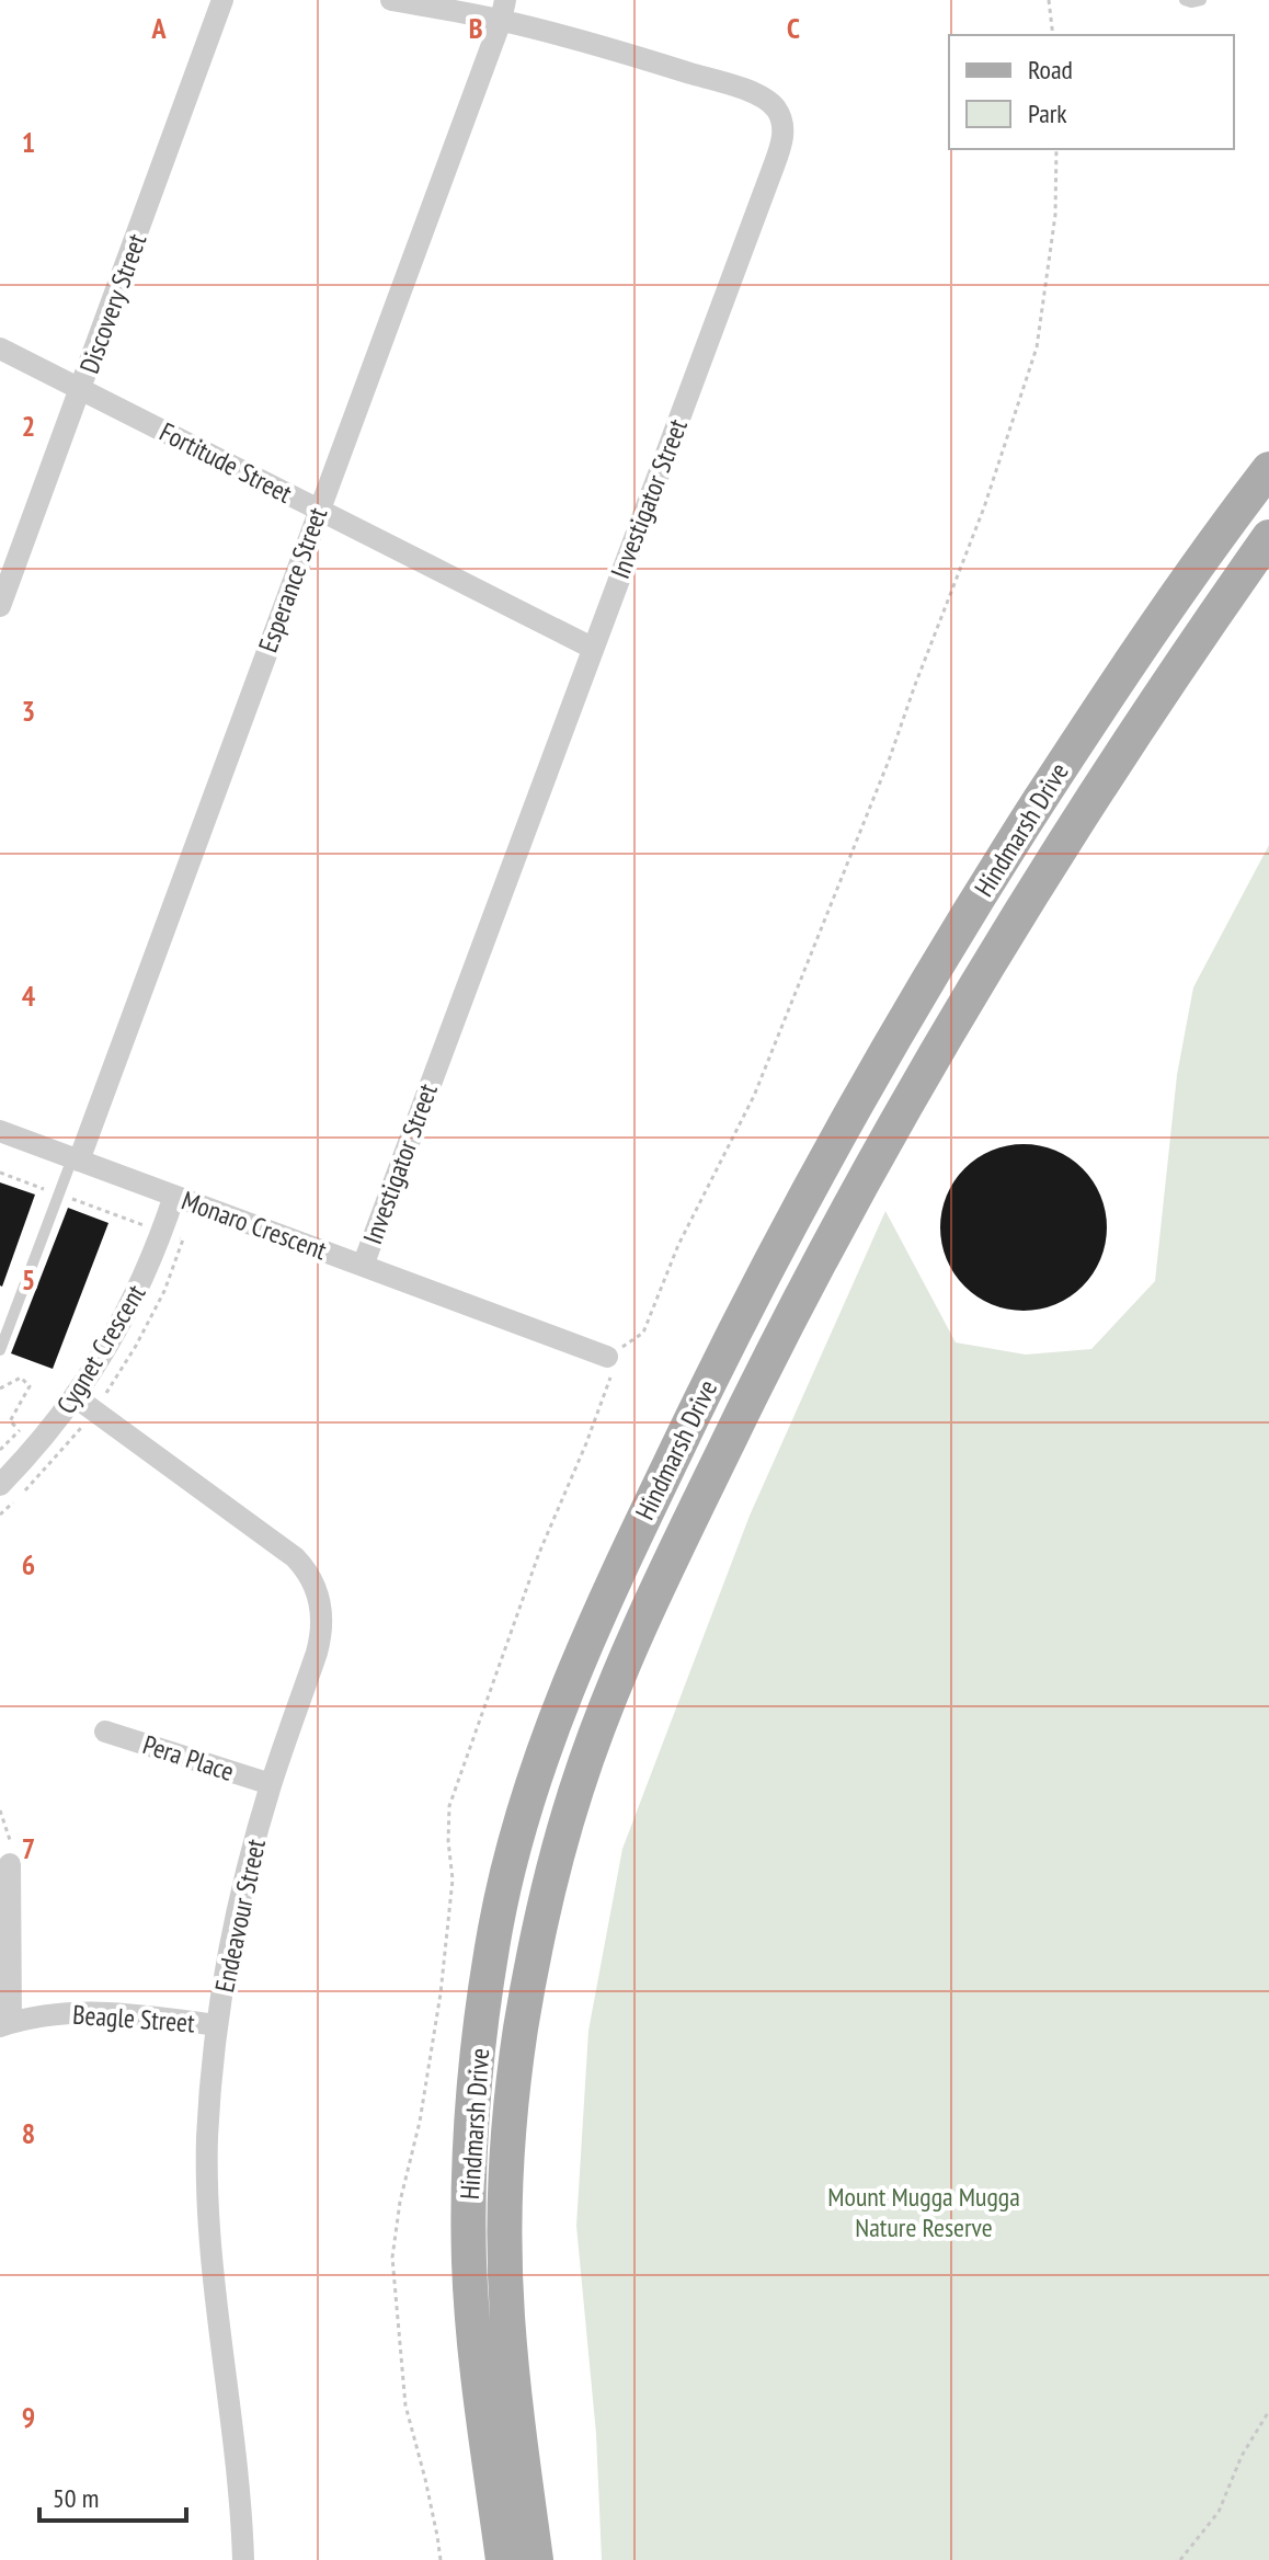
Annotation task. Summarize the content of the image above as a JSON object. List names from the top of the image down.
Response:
{
  "streets": {
    "main road": ["Hindmarsh Drive"],
    "street": [
      "Discovery Street",
      "Fortitude Street",
      "Investigator Street",
      "Esperance Street",
      "Monaro Crescent",
      "Cygnet Crescent",
      "Pera Place",
      "Endeavour Street",
      "Beagle Street"
    ]
  },
  "crossings": [
    ["Discovery Street", "Fortitude Street"],
    ["Fortitude Street", "Investigator Street"],
    ["Fortitude Street", "Esperance Street"],
    ["Investigator Street", "Esperance Street"],
    ["Investigator Street", "Monaro Crescent"],
    ["Esperance Street", "Monaro Crescent"],
    ["Monaro Crescent", "Cygnet Crescent"],
    ["Cygnet Crescent", "Endeavour Street"],
    ["Pera Place", "Endeavour Street"],
    ["Endeavour Street", "Beagle Street"]
  ],
  "parks": ["Mount Mugga Mugga Nature Reserve"],
  "legend": ["Road", "Park"],
  "scale_bar": "50 m",
  "grid": {
    "columns": ["A", "B", "C"],
    "rows": [
      "1",
      "2",
      "3",
      "4",
      "5",
      "6",
      "7",
      "8",
      "9"
    ]
  }
}
